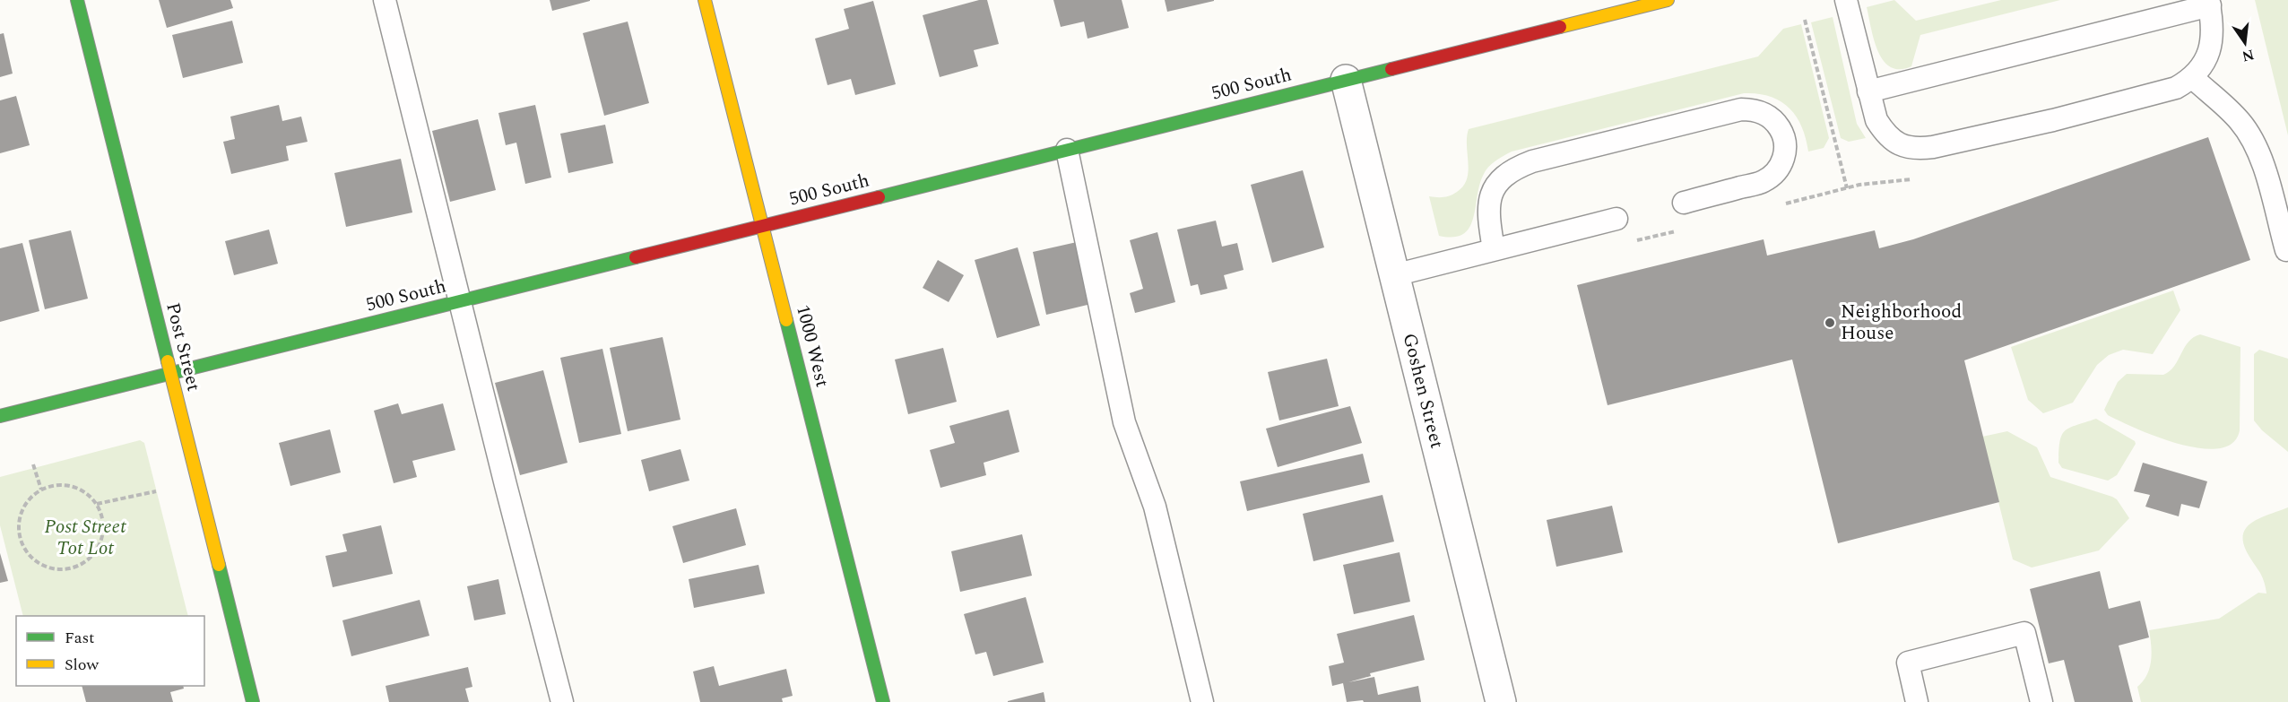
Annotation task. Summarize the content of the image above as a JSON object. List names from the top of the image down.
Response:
{
  "streets": {
    "street": [
      "500 South",
      "1000 West",
      "Post Street",
      "Goshen Street"
    ]
  },
  "crossings": [
    ["500 South", "1000 West"],
    ["500 South", "Post Street"],
    ["500 South", "Goshen Street"]
  ],
  "parks": ["Post Street Tot Lot"],
  "places": ["Neighborhood House"],
  "legend": ["Fast", "Slow"],
  "north": "bottom"
}
